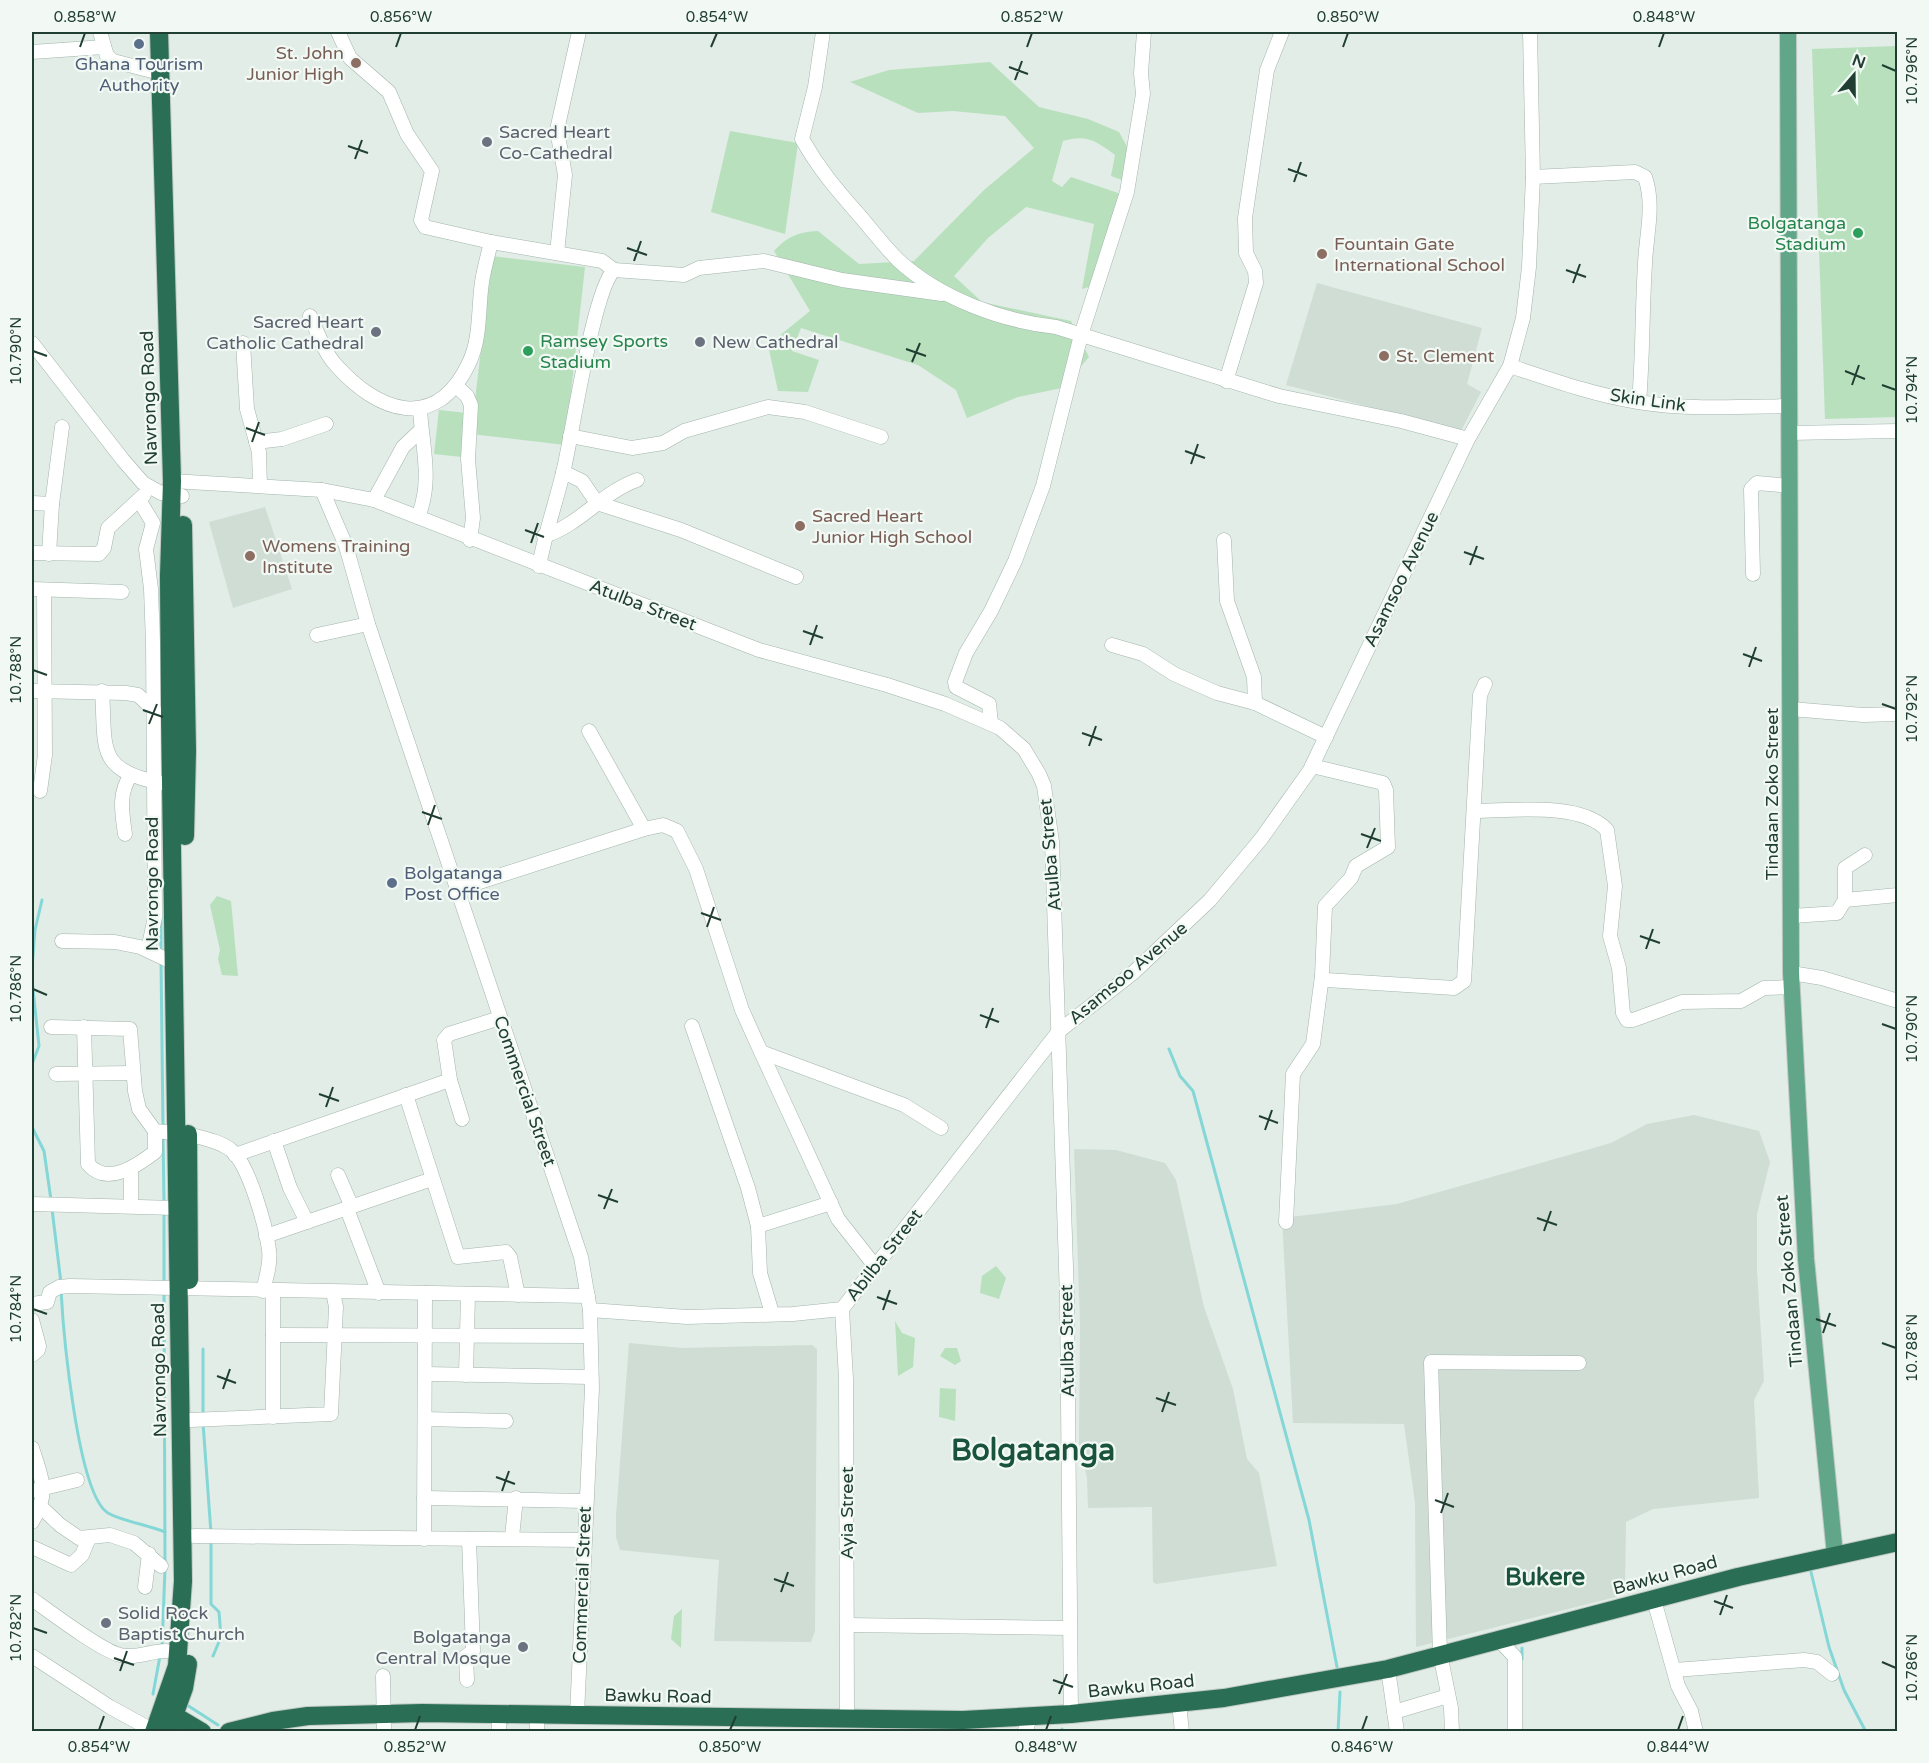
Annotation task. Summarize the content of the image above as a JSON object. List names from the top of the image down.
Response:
{
  "streets": {
    "highway": ["Navrongo Road", "Bawku Road"],
    "main road": ["Tindaan Zoko Street"],
    "street": [
      "Skin Link",
      "Asamsoo Avenue",
      "Atulba Street",
      "Commercial Street",
      "Abilba Street",
      "Ayia Street"
    ]
  },
  "crossings": [
    ["Navrongo Road", "Atulba Street"],
    ["Navrongo Road", "Abilba Street"],
    ["Skin Link", "Asamsoo Avenue"],
    ["Skin Link", "Tindaan Zoko Street"],
    ["Asamsoo Avenue", "Atulba Street"],
    ["Asamsoo Avenue", "Abilba Street"],
    ["Atulba Street", "Commercial Street"],
    ["Atulba Street", "Abilba Street"],
    ["Atulba Street", "Bawku Road"],
    ["Tindaan Zoko Street", "Bawku Road"],
    ["Commercial Street", "Abilba Street"],
    ["Commercial Street", "Bawku Road"],
    ["Abilba Street", "Ayia Street"],
    ["Ayia Street", "Bawku Road"]
  ],
  "districts": ["Bolgatanga", "Bukere"],
  "places": [
    "Ghana Tourism Authority",
    "St. John Junior High",
    "Sacred Heart Co-Cathedral",
    "Bolgatanga Stadium",
    "Fountain Gate International School",
    "Sacred Heart Catholic Cathedral",
    "New Cathedral",
    "Ramsey Sports Stadium",
    "St. Clement",
    "Sacred Heart Junior High School",
    "Womens Training Institute",
    "Bolgatanga Post Office",
    "Solid Rock Baptist Church",
    "Bolgatanga Central Mosque"
  ],
  "north": "top",
  "coordinates": [
    "0.858°W",
    "0.856°W",
    "0.854°W",
    "0.852°W",
    "0.850°W",
    "0.848°W",
    "10.796°N",
    "10.790°N",
    "10.794°N",
    "10.788°N",
    "10.792°N",
    "10.786°N",
    "10.784°N",
    "10.782°N",
    "0.846°W",
    "0.844°W"
  ]
}
